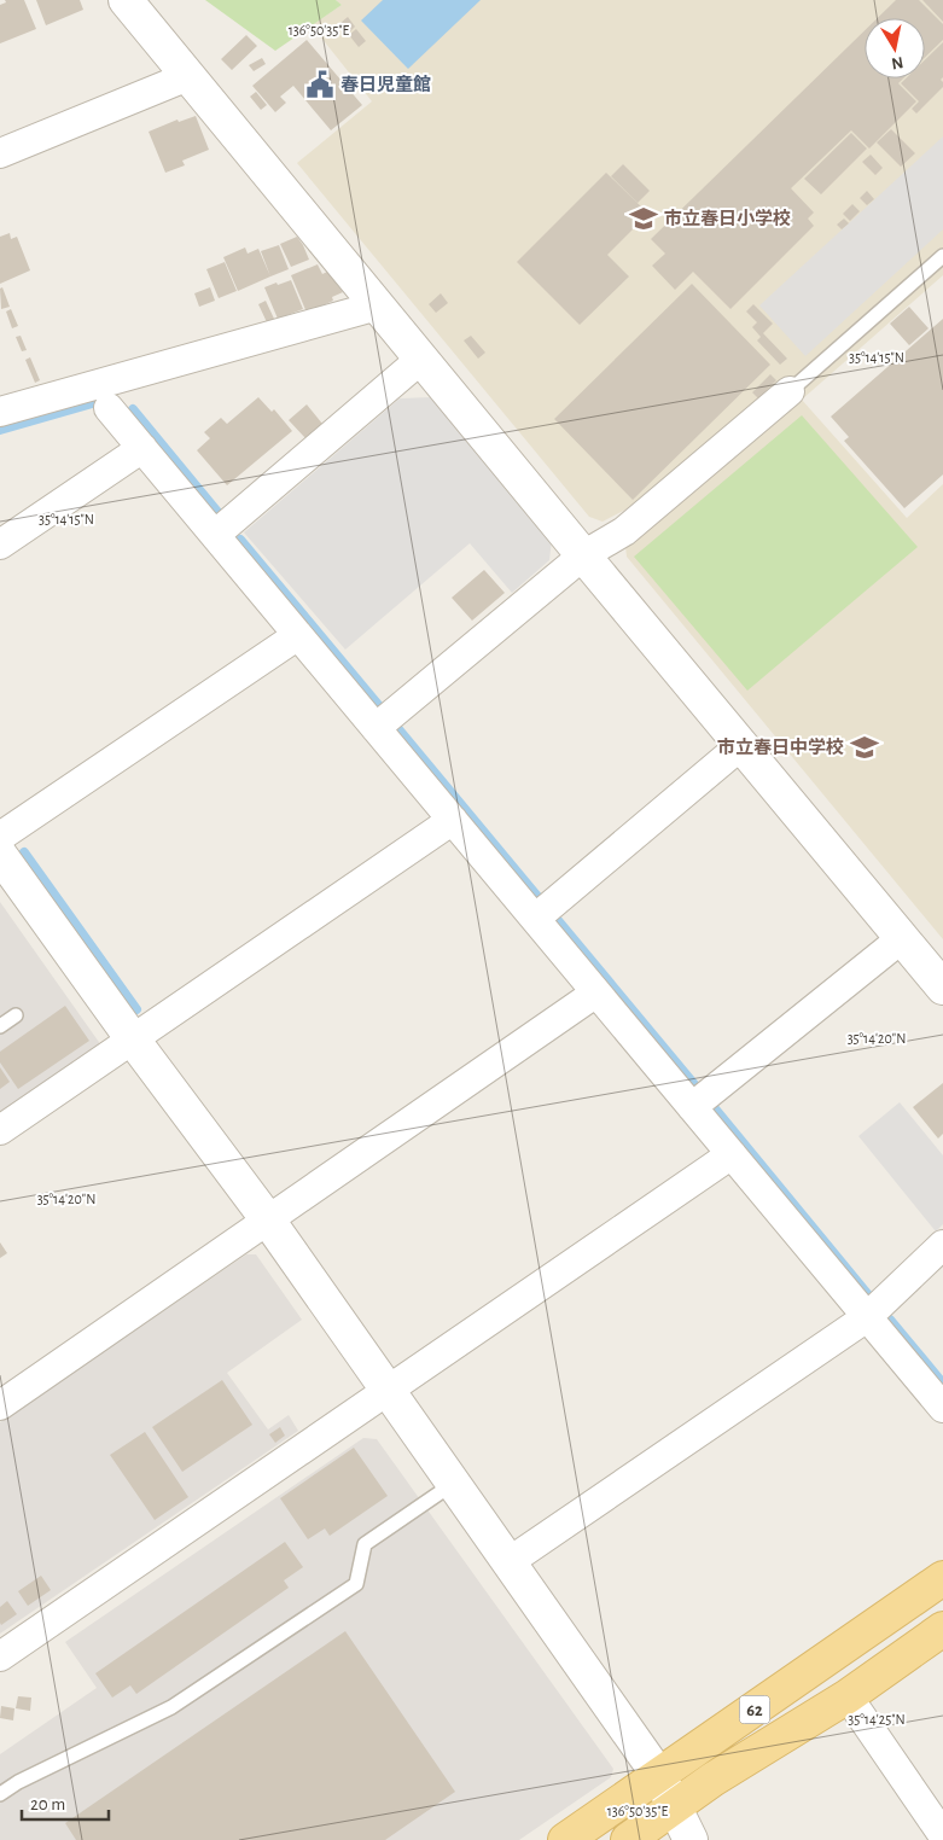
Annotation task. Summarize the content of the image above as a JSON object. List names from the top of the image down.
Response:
{
  "streets": {
    "main road": ["62"]
  },
  "places": {
    "public building": ["春日児童館"],
    "school or university": ["市立春日小学校", "市立春日中学校"]
  },
  "scale_bar": "20 m",
  "north": "bottom",
  "coordinates": [
    "136°50'35\"E",
    "35°14'15\"N",
    "35°14'20\"N",
    "35°14'25\"N"
  ]
}
